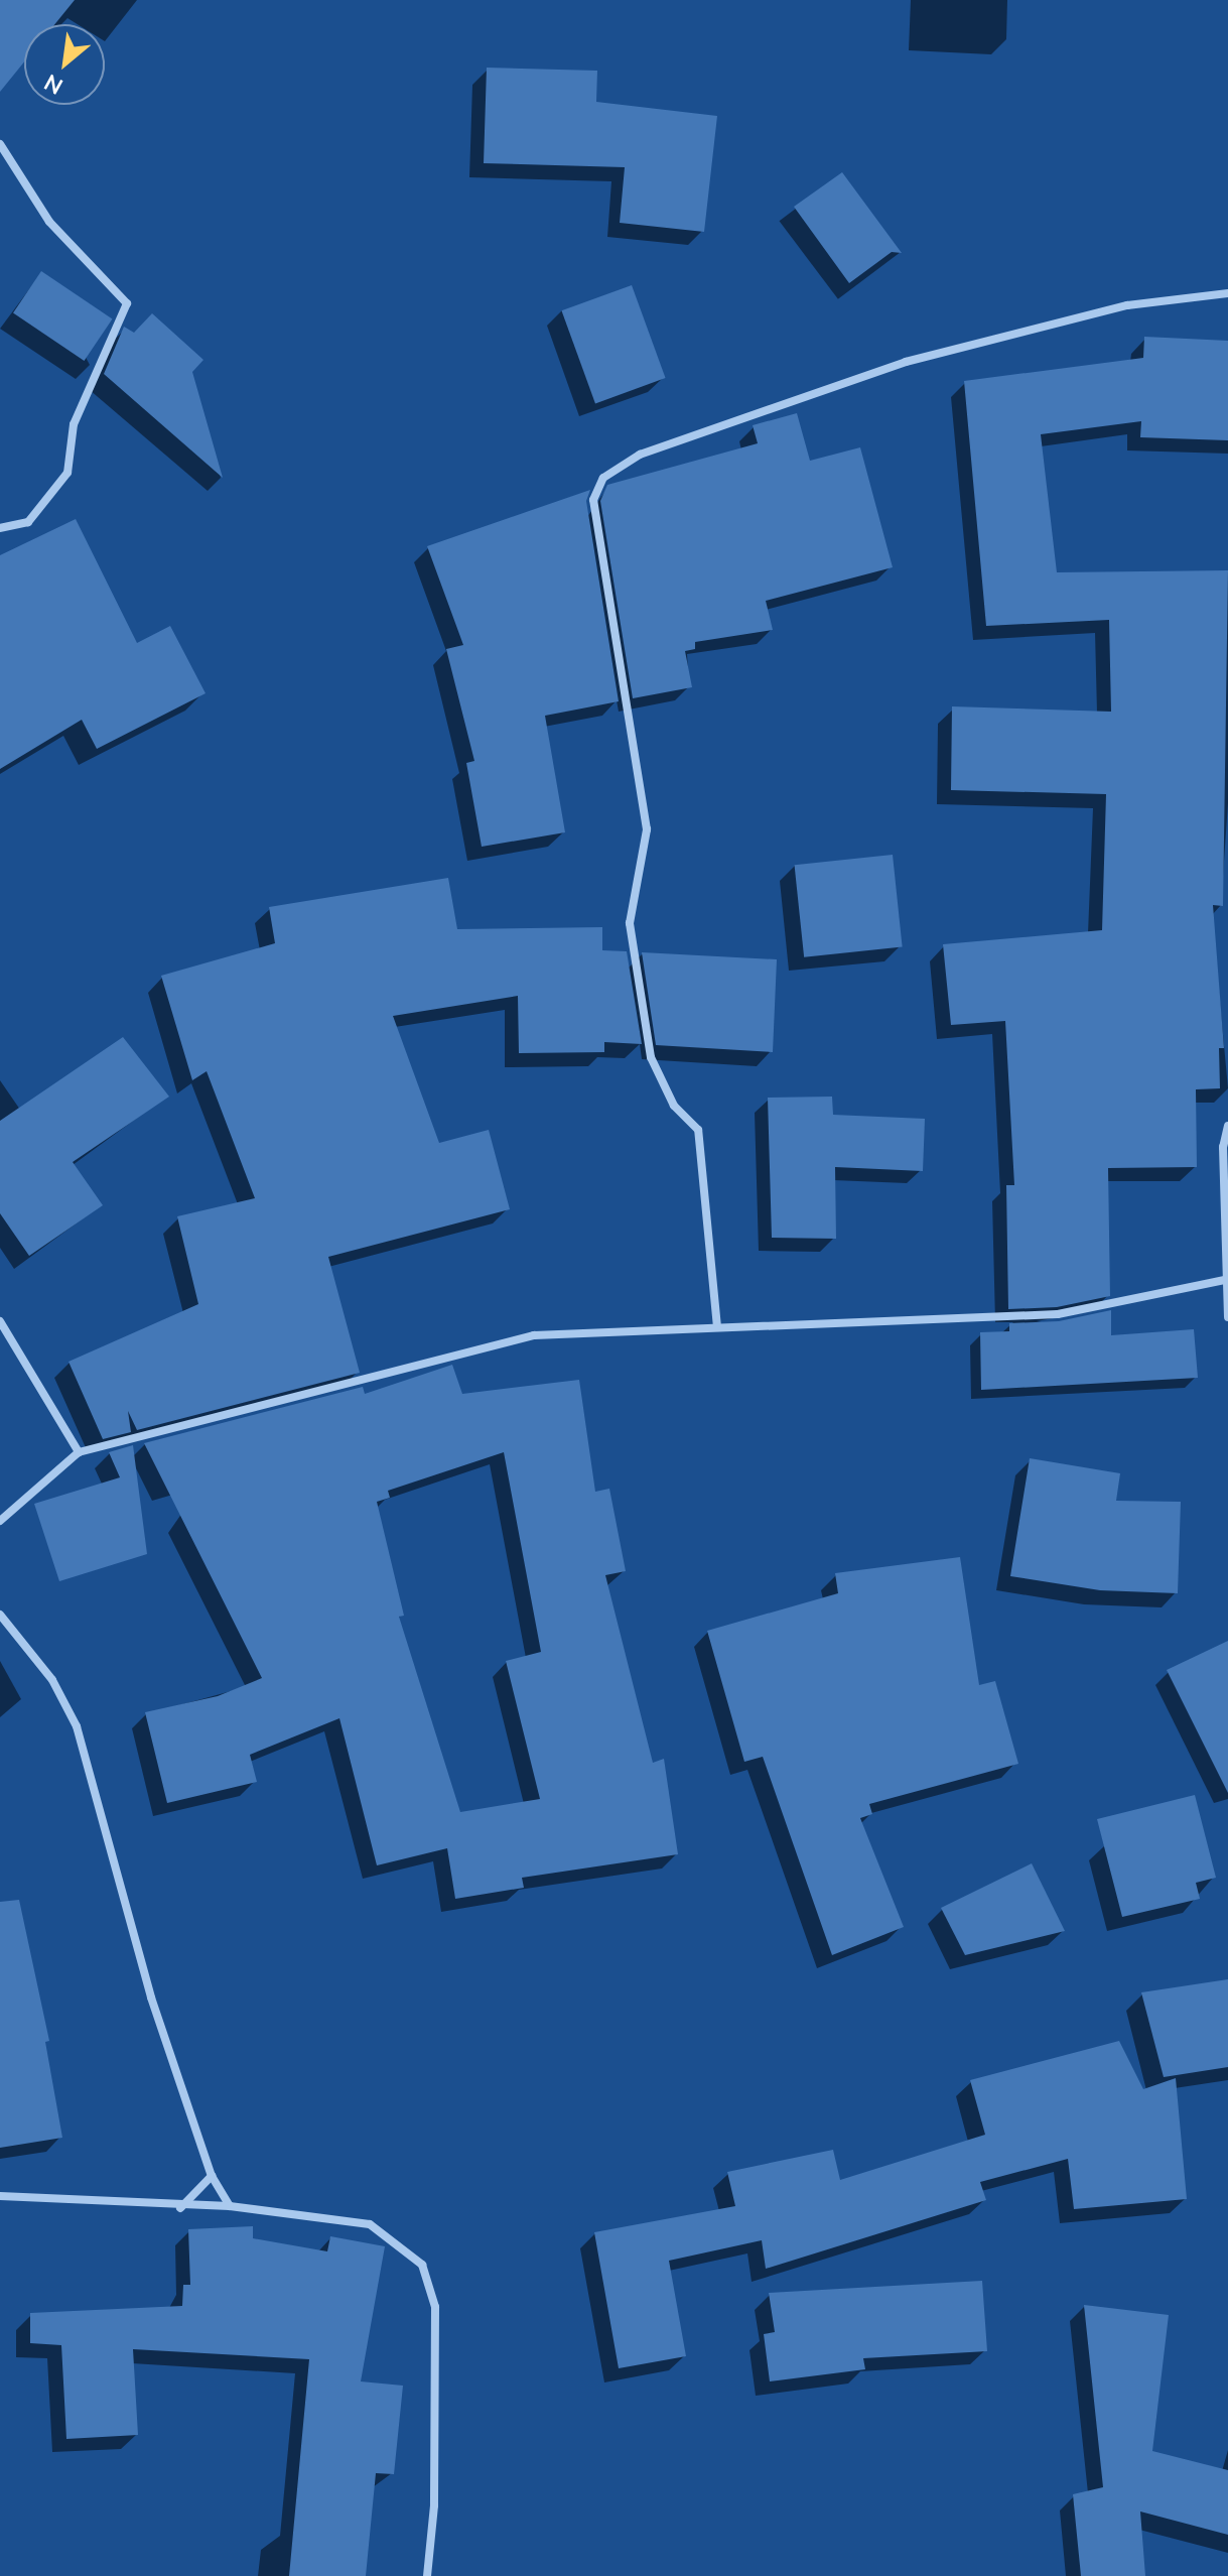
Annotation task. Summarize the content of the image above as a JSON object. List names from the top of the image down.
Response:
{
  "north": "bottom left"
}
